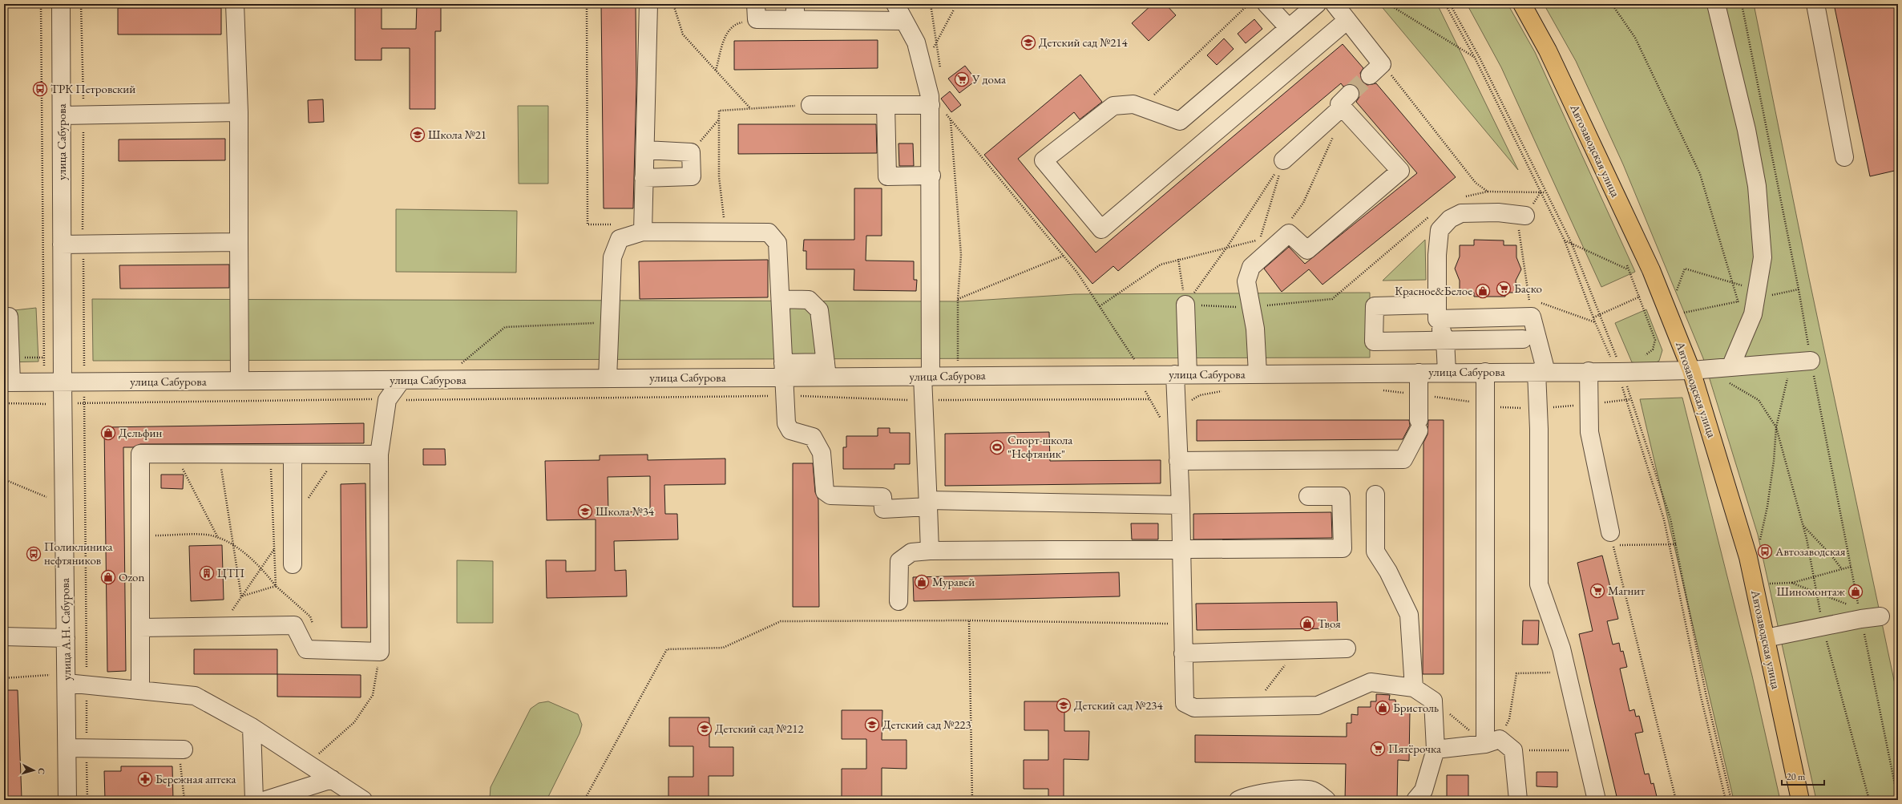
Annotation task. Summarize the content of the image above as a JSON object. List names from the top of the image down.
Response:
{
  "streets": {
    "main road": ["Автозаводская улица"],
    "street": ["улица Сабурова", "улица А.Н. Сабурова"]
  },
  "crossings": [
    ["улица Сабурова", "Автозаводская улица"],
    ["улица Сабурова", "улица А.Н. Сабурова"]
  ],
  "places": {
    "school or university": [
      "Детский сад №214",
      "Школа №21",
      "Школа №34",
      "Детский сад №234",
      "Детский сад №223",
      "Детский сад №212"
    ],
    "supermarket": [
      "У дома",
      "Баско",
      "Магнит",
      "Пятёрочка"
    ],
    "bus stop": ["ТРК Петровский", "Автозаводская", "Поликлиника нефтяников"],
    "shop": [
      "Красное&Белое",
      "Дельфин",
      "Ozon",
      "Муравей",
      "Шиномонтаж",
      "Твоя",
      "Бристоль"
    ],
    "sports": ["Спорт-школа \"Нефтяник\""],
    "building": ["ЦТП"],
    "pharmacy": ["Бережная аптека"]
  },
  "scale_bar": "20 m",
  "north": "right"
}
